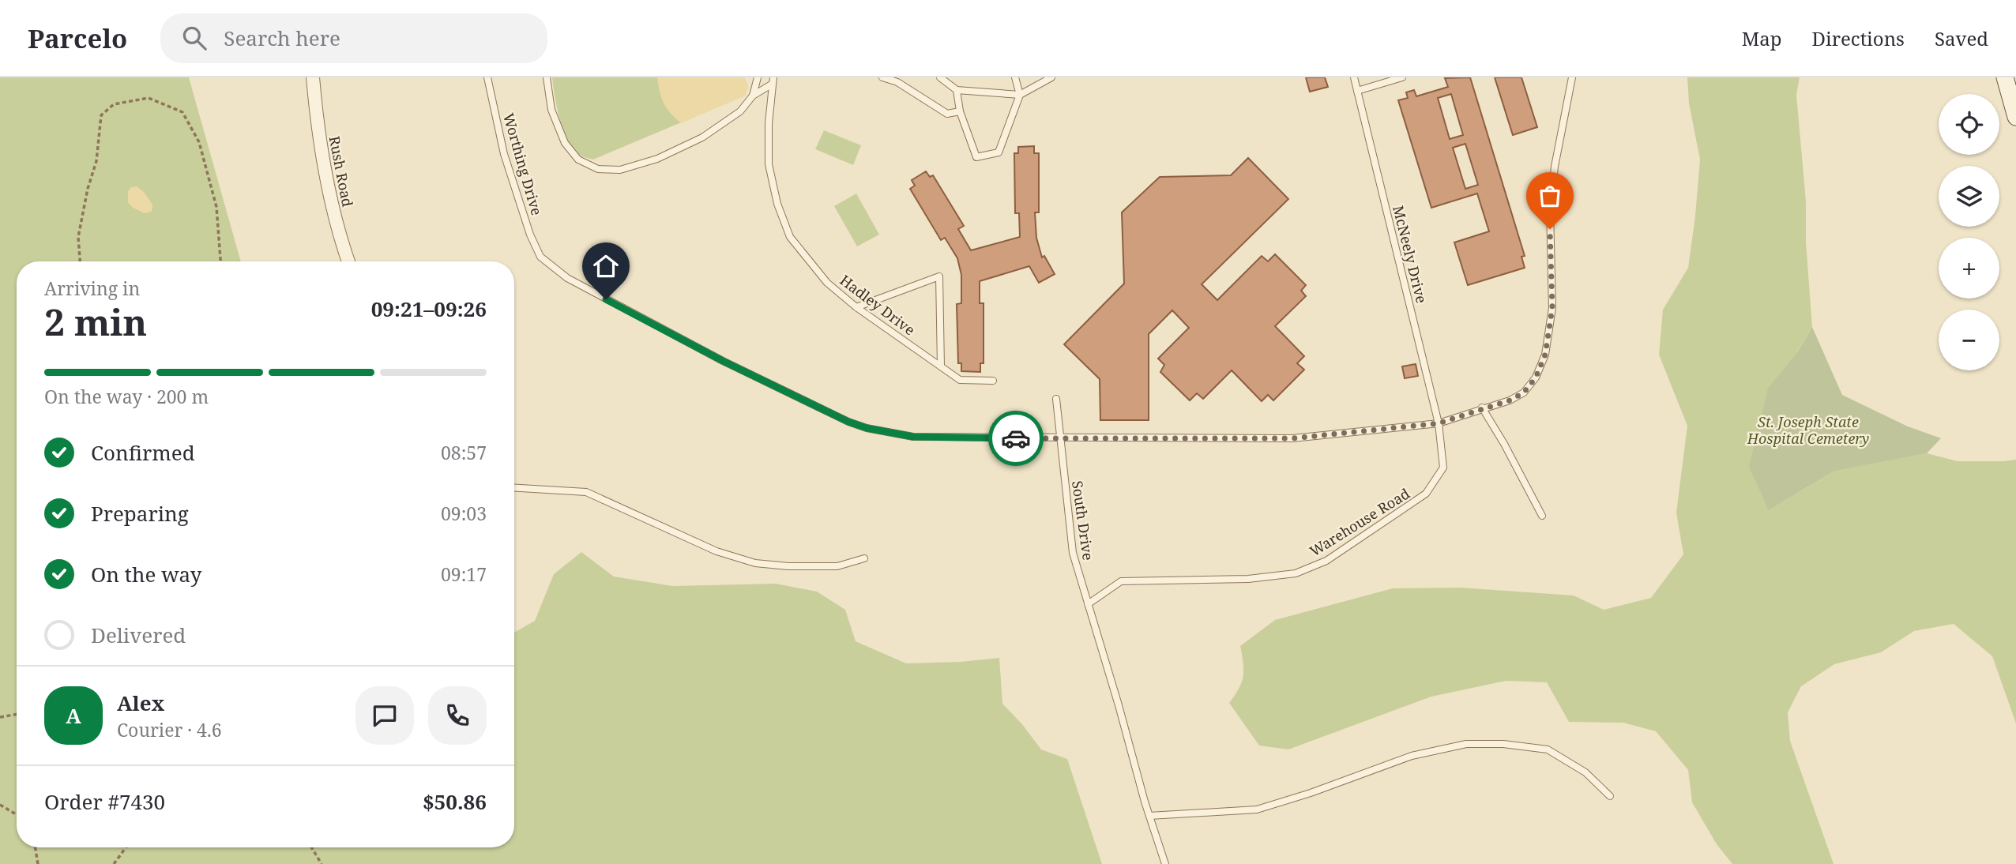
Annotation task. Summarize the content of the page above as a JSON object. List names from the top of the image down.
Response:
{
  "streets": {
    "street": ["Rush Road"],
    "lane": [
      "Worthing Drive",
      "McNeely Drive",
      "Hadley Drive",
      "South Drive",
      "Warehouse Road"
    ]
  },
  "crossings": [
    ["Worthing Drive", "South Drive"],
    ["McNeely Drive", "Warehouse Road"],
    ["South Drive", "Warehouse Road"]
  ],
  "parks": ["St. Joseph State Hospital Cemetery"],
  "page": {
    "header": "Parcelo",
    "search": "Search here",
    "nav": ["Map", "Directions", "Saved"],
    "map_buttons": ["+", "−"],
    "heading": ["2 min", "Arriving in", "09:21–09:26"],
    "panel": [
      "Alex",
      "Courier · 4.6",
      "Order #7430",
      "$50.86"
    ],
    "bar": "On the way · 200 m",
    "list": [
      ["Confirmed", "08:57"],
      ["Preparing", "09:03"],
      ["On the way", "09:17"],
      "Delivered"
    ],
    "round": "A"
  }
}
